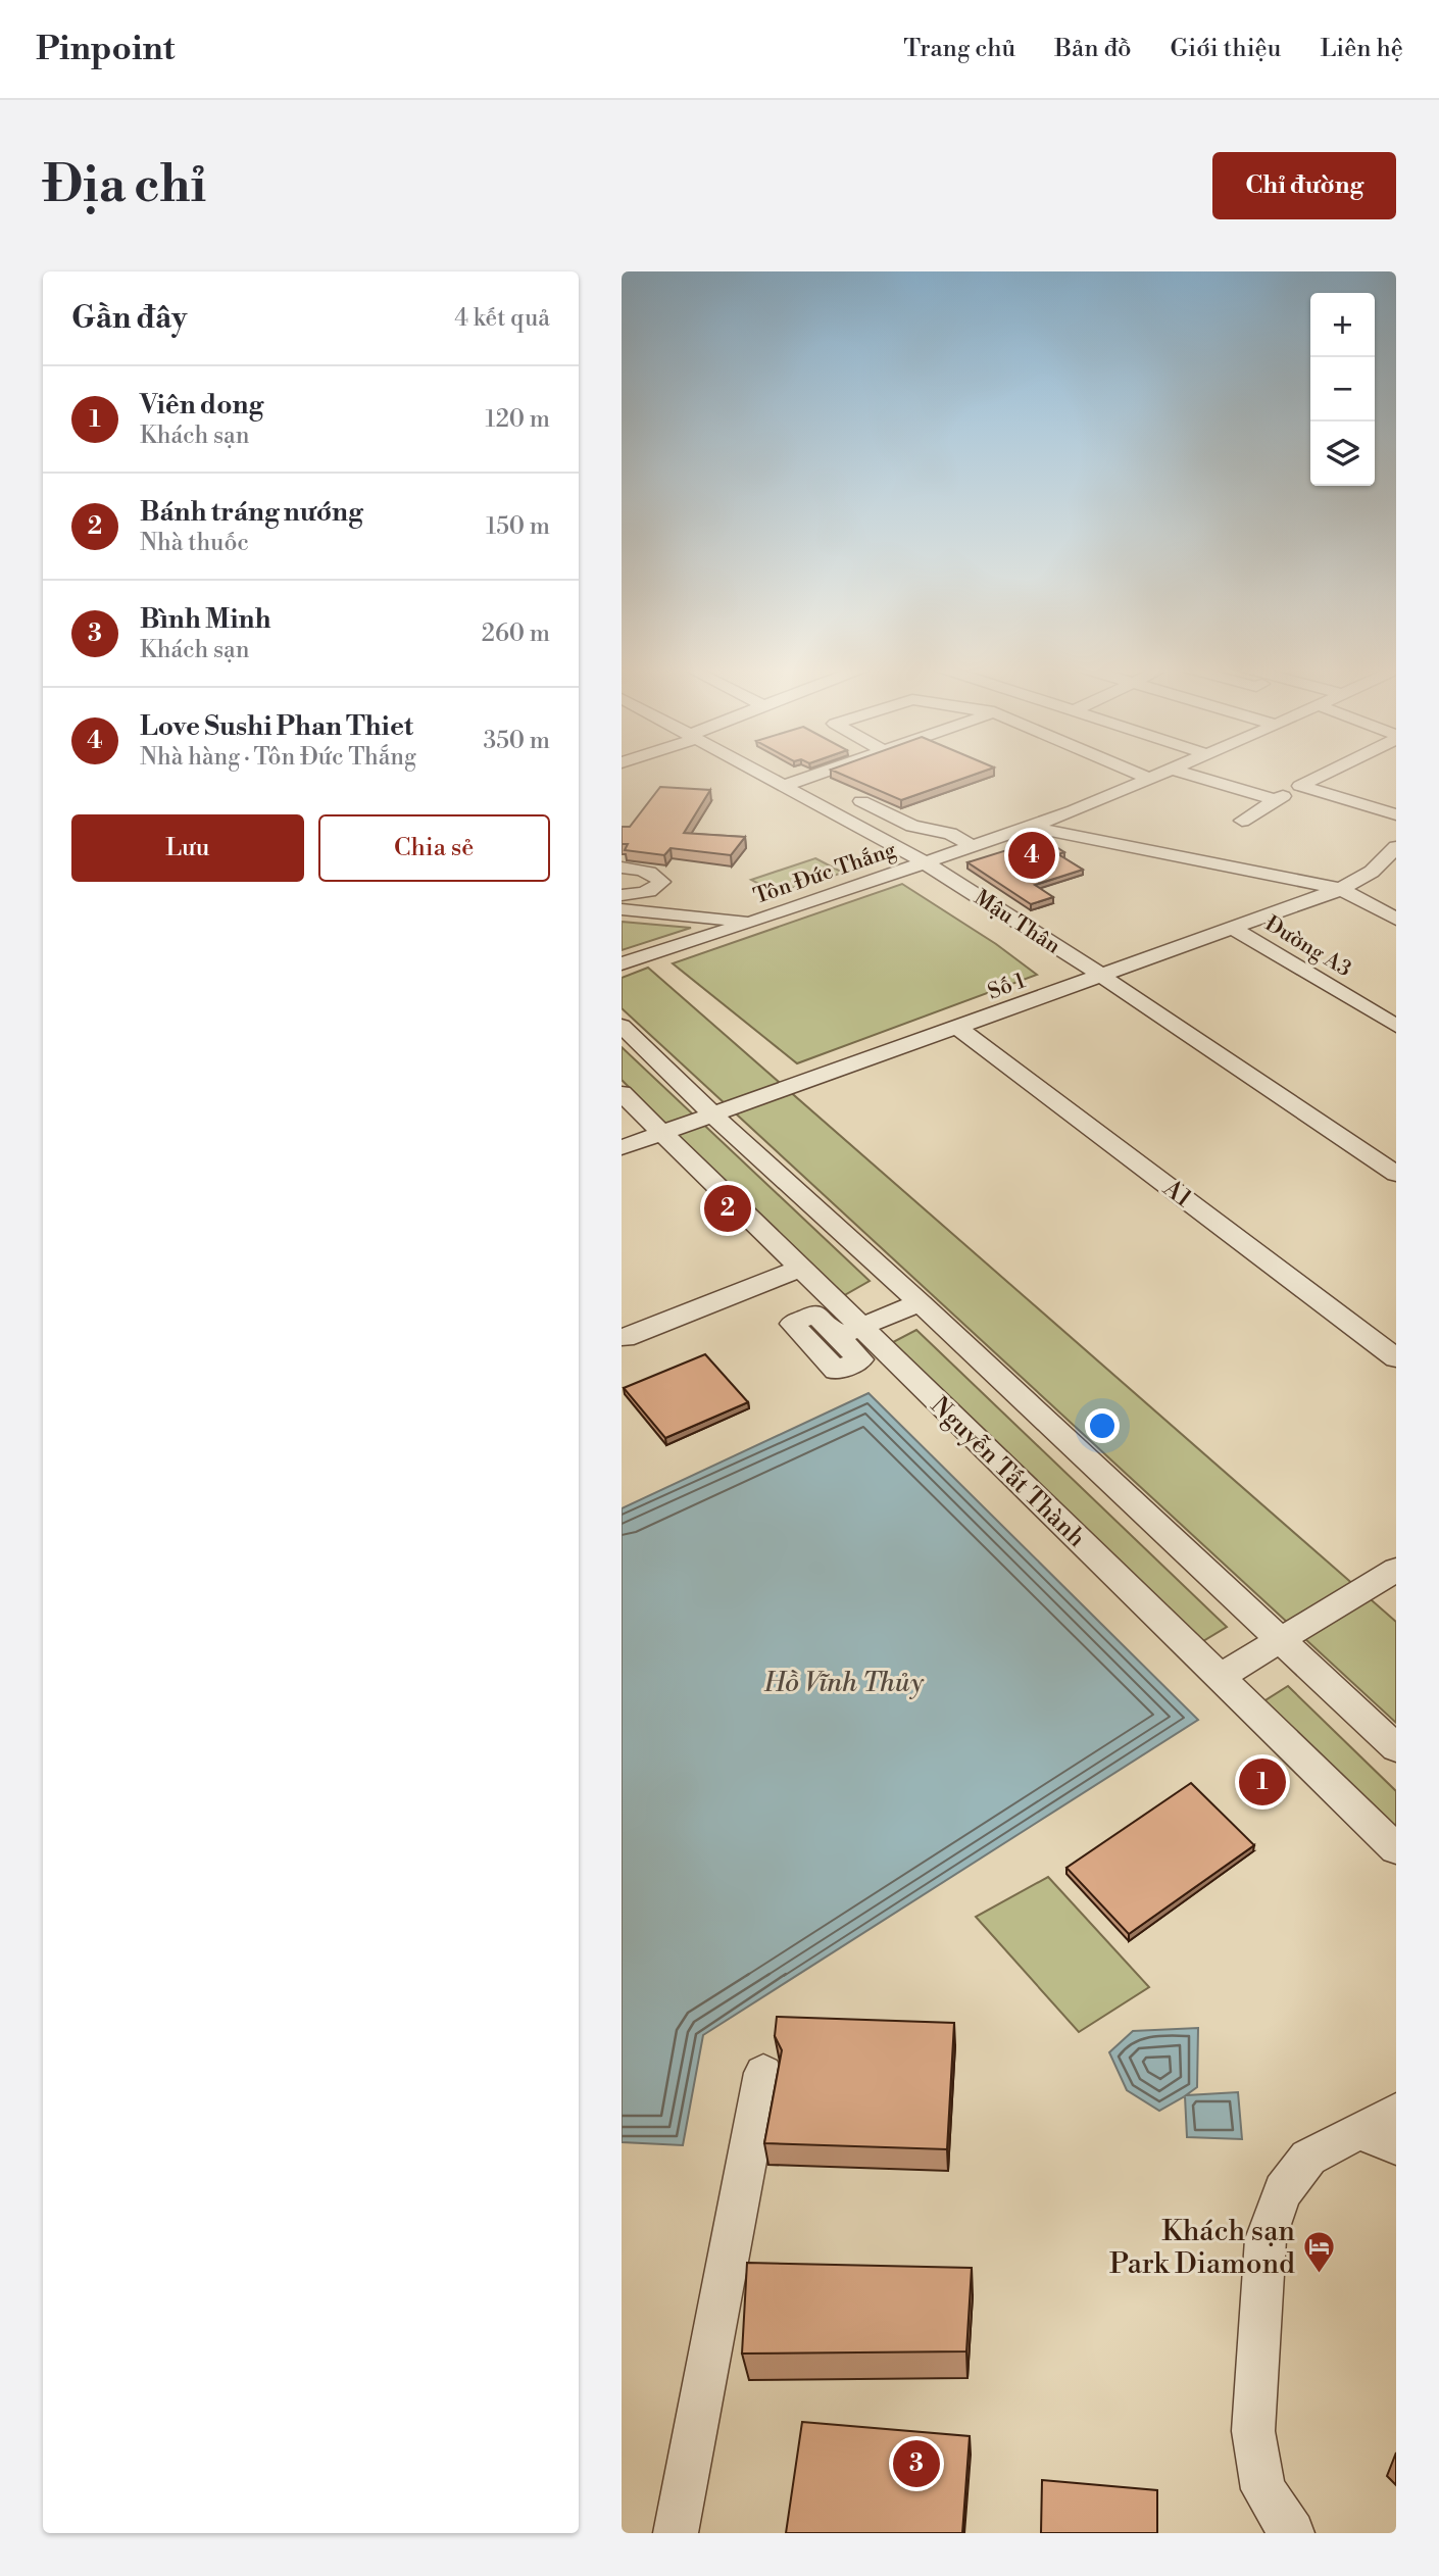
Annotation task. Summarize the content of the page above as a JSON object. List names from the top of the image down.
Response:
{
  "streets": {
    "street": [
      "Tôn Đức Thắng",
      "Mậu Thân",
      "Đường A3",
      "Số 1",
      "A1",
      "Nguyễn Tất Thành"
    ]
  },
  "crossings": [
    ["Tôn Đức Thắng", "Mậu Thân"],
    ["Mậu Thân", "Số 1"],
    ["Đường A3", "Số 1"],
    ["Số 1", "A1"],
    ["Số 1", "Nguyễn Tất Thành"]
  ],
  "water": ["Hồ Vĩnh Thủy"],
  "places": {
    "hotel": ["Khách sạn Park Diamond"]
  },
  "page": {
    "header": "Pinpoint",
    "nav": [
      "Trang chủ",
      "Bản đồ",
      "Giới thiệu",
      "Liên hệ"
    ],
    "buttons": [
      "Chỉ đường",
      ["Lưu", "Chia sẻ"]
    ],
    "title": "Địa chỉ",
    "heading": ["Gần đây", "4 kết quả"],
    "map_buttons": ["+", "−"],
    "list": [
      {
        "mark": "1",
        "name": "Viên dong",
        "note": "Khách sạn",
        "value": "120 m"
      },
      {
        "mark": "2",
        "name": "Bánh tráng nướng",
        "note": "Nhà thuốc",
        "value": "150 m"
      },
      {
        "mark": "3",
        "name": "Bình Minh",
        "note": "Khách sạn",
        "value": "260 m"
      },
      {
        "mark": "4",
        "name": "Love Sushi Phan Thiet",
        "note": "Nhà hàng · Tôn Đức Thắng",
        "value": "350 m"
      }
    ],
    "pins": [
      "4",
      "2",
      "1",
      "3"
    ]
  }
}
